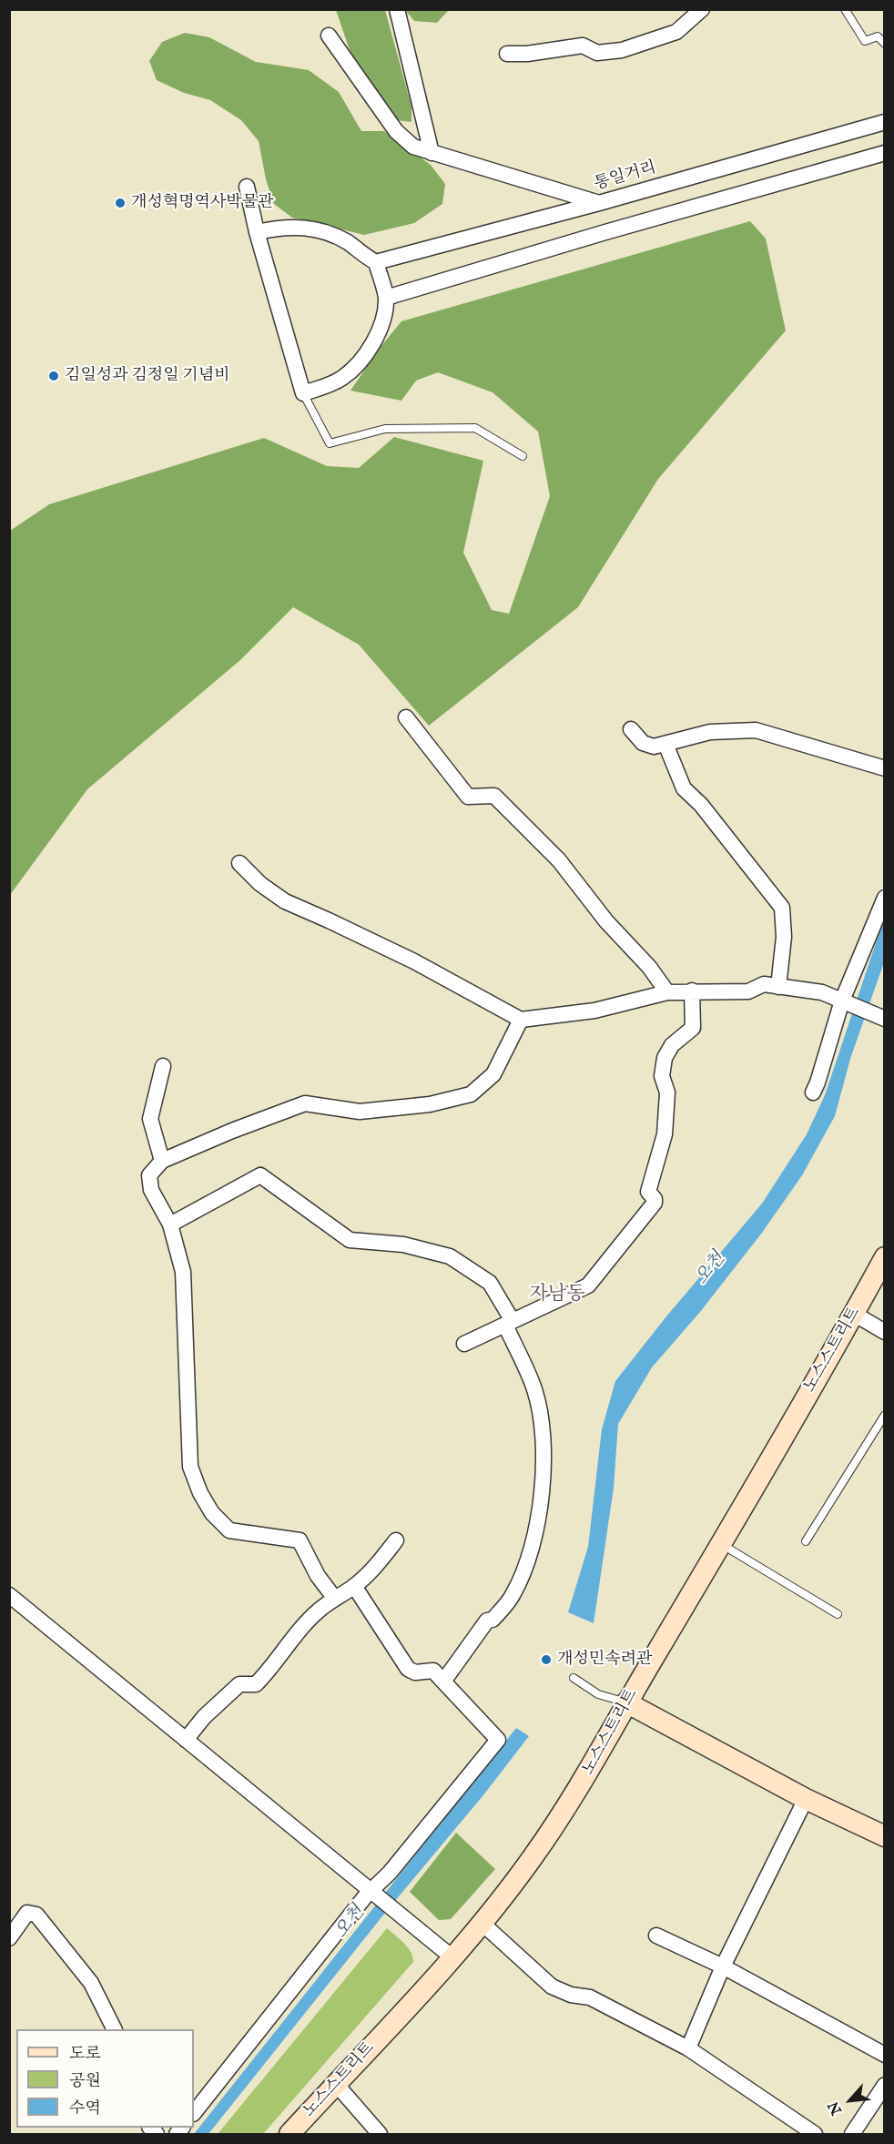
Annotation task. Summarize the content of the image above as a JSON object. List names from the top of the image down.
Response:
{
  "streets": {
    "main road": ["노스스트리트"],
    "street": ["통일거리"]
  },
  "districts": ["자남동"],
  "water": ["오천"],
  "places": ["개성혁명역사박물관", "김일성과 김정일 기념비", "개성민속려관"],
  "legend": ["도로", "공원", "수역"],
  "north": "bottom left"
}
